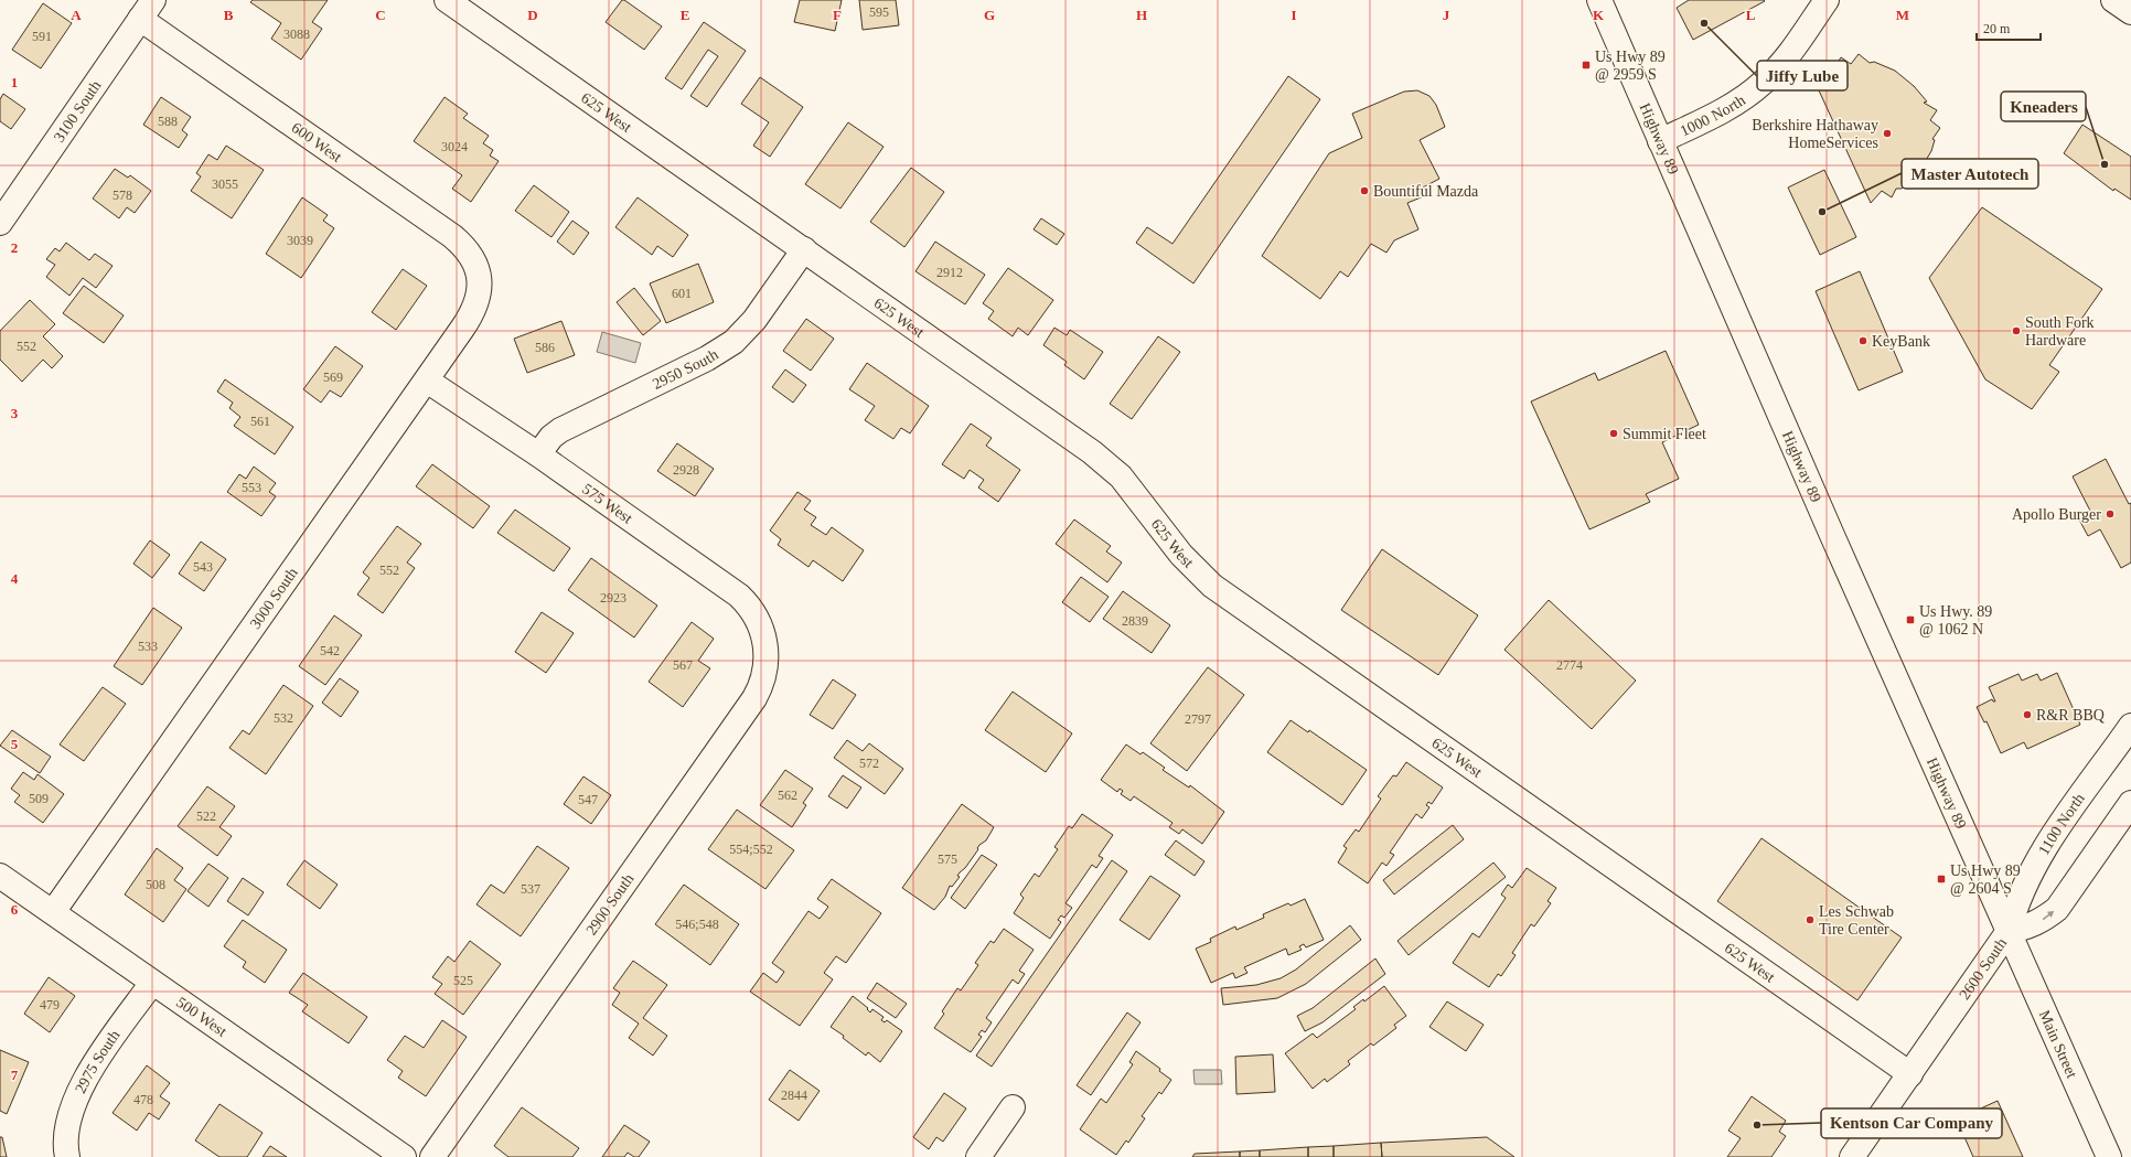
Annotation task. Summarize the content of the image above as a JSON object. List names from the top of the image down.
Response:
{
  "streets": {
    "street": [
      "3100 South",
      "625 West",
      "1000 North",
      "Highway 89",
      "600 West",
      "2950 South",
      "575 West",
      "3000 South",
      "1100 North",
      "2900 South",
      "2600 South",
      "500 West",
      "Main Street",
      "2975 South"
    ]
  },
  "crossings": [
    ["3100 South", "600 West"],
    ["625 West", "2950 South"],
    ["625 West", "2600 South"],
    ["1000 North", "Highway 89"],
    ["Highway 89", "1100 North"],
    ["Highway 89", "2600 South"],
    ["Highway 89", "Main Street"],
    ["600 West", "3000 South"],
    ["2950 South", "575 West"],
    ["575 West", "3000 South"],
    ["575 West", "2900 South"],
    ["3000 South", "500 West"],
    ["1100 North", "2600 South"],
    ["1100 North", "Main Street"],
    ["2600 South", "Main Street"],
    ["500 West", "2975 South"]
  ],
  "one_way": ["2600 South"],
  "places": {
    "other": [
      "Jiffy Lube",
      "Berkshire Hathaway HomeServices",
      "Kneaders",
      "Bountiful Mazda",
      "Master Autotech",
      "South Fork Hardware",
      "KeyBank",
      "Summit Fleet",
      "Apollo Burger",
      "R&R BBQ",
      "Les Schwab Tire Center",
      "Kentson Car Company"
    ],
    "transit": ["Us Hwy 89 @ 2959 S", "Us Hwy. 89 @ 1062 N", "Us Hwy 89 @ 2604 S"]
  },
  "house_numbers": [
    "595",
    "3088",
    "591",
    "588",
    "3024",
    "3055",
    "578",
    "3039",
    "2912",
    "601",
    "552",
    "586",
    "569",
    "561",
    "2928",
    "553",
    "543",
    "552",
    "2923",
    "2839",
    "533",
    "542",
    "567",
    "2774",
    "532",
    "2797",
    "572",
    "562",
    "509",
    "547",
    "522",
    "554;552",
    "575",
    "508",
    "537",
    "546;548",
    "525",
    "479",
    "2844",
    "478"
  ],
  "scale_bar": "20 m",
  "grid": {
    "columns": [
      "A",
      "B",
      "C",
      "D",
      "E",
      "F",
      "G",
      "H",
      "I",
      "J",
      "K",
      "L",
      "M"
    ],
    "rows": [
      "1",
      "2",
      "3",
      "4",
      "5",
      "6",
      "7"
    ]
  }
}
